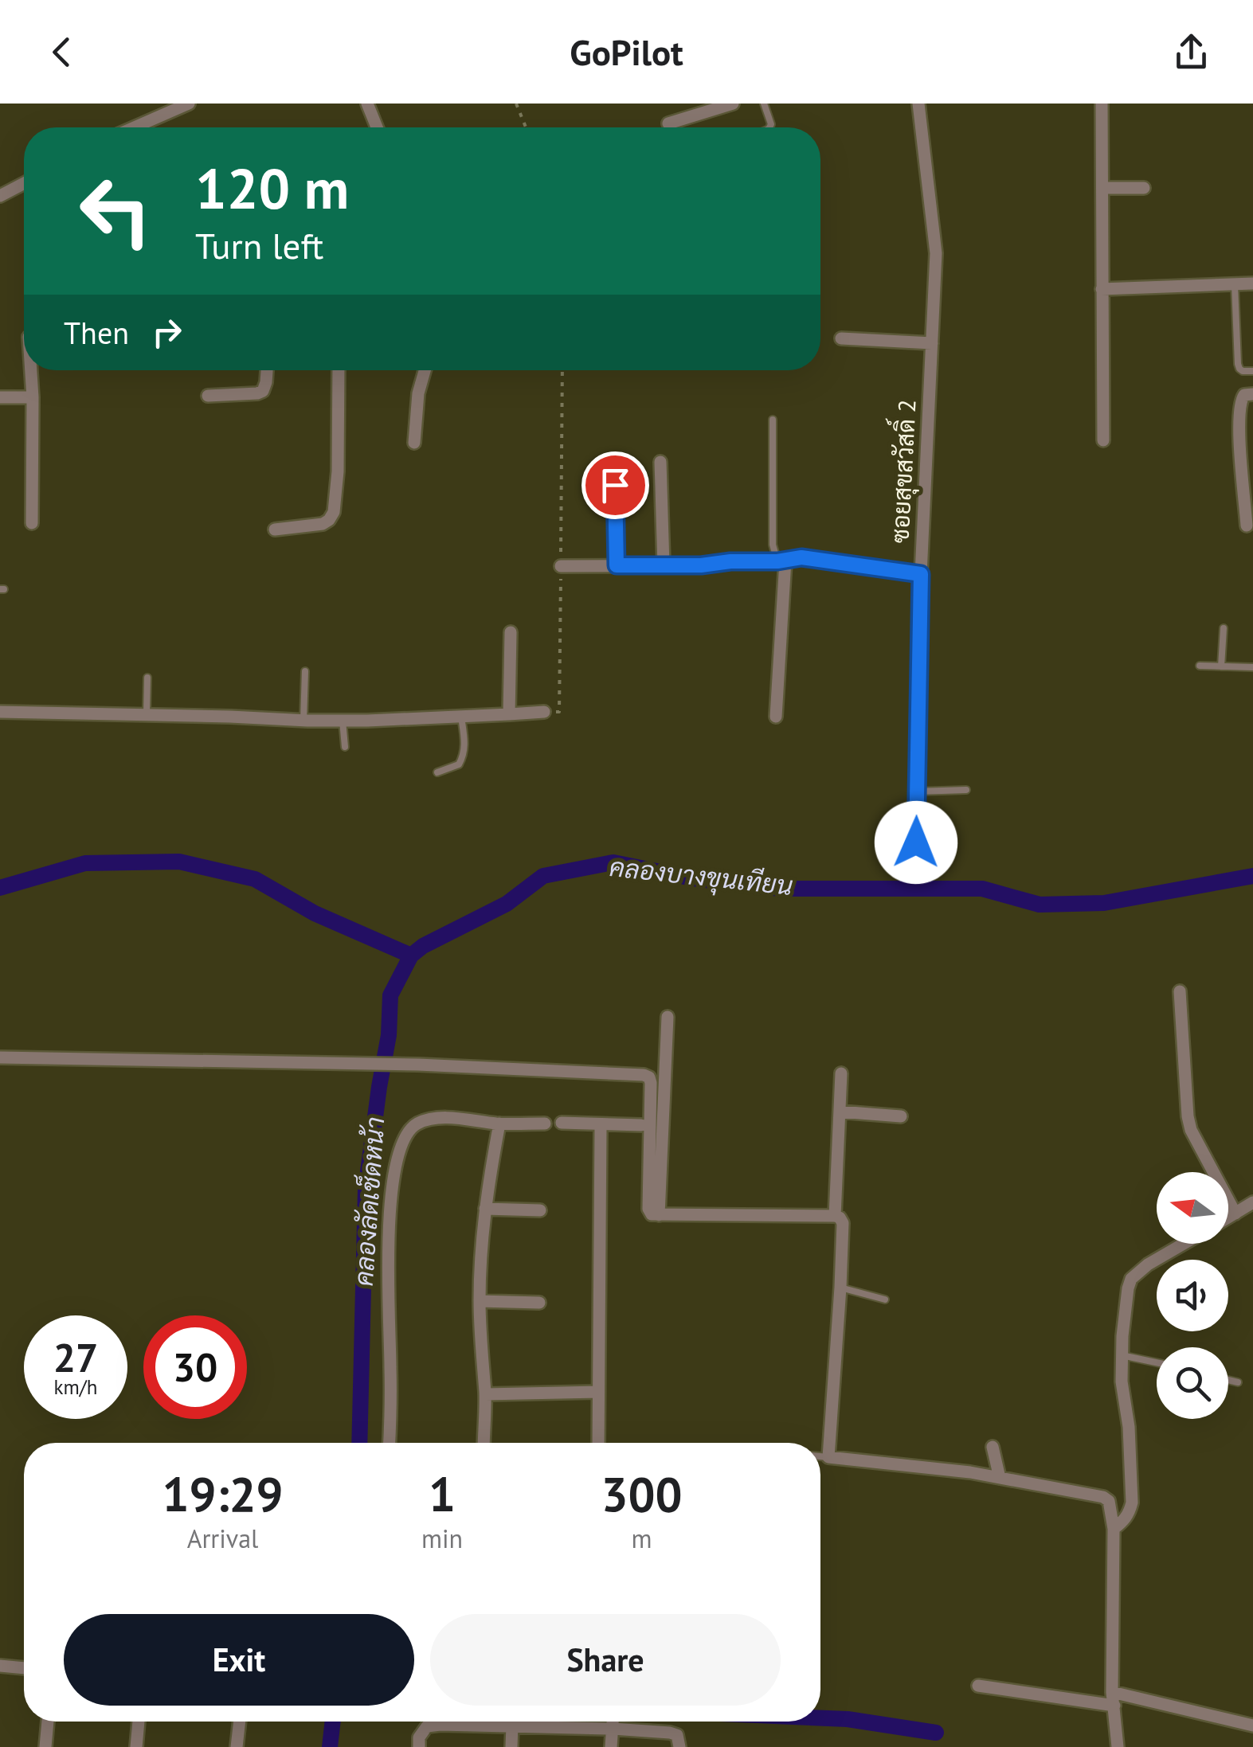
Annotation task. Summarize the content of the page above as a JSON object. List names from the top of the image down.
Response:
{
  "streets": {
    "street": ["ซอยสุขสวัสดิ์ 2"]
  },
  "water": ["คลองบางขุนเทียน", "คลองลัดเช็ดหน้า"],
  "north": "left",
  "page": {
    "header": "GoPilot",
    "turn": ["120 m", "Turn left"],
    "then": "Then",
    "speed": "27 km/h",
    "limit": "30",
    "eta": [
      "19:29",
      "Arrival",
      "1",
      "min",
      "300",
      "m"
    ],
    "buttons": ["Exit", "Share"]
  }
}
